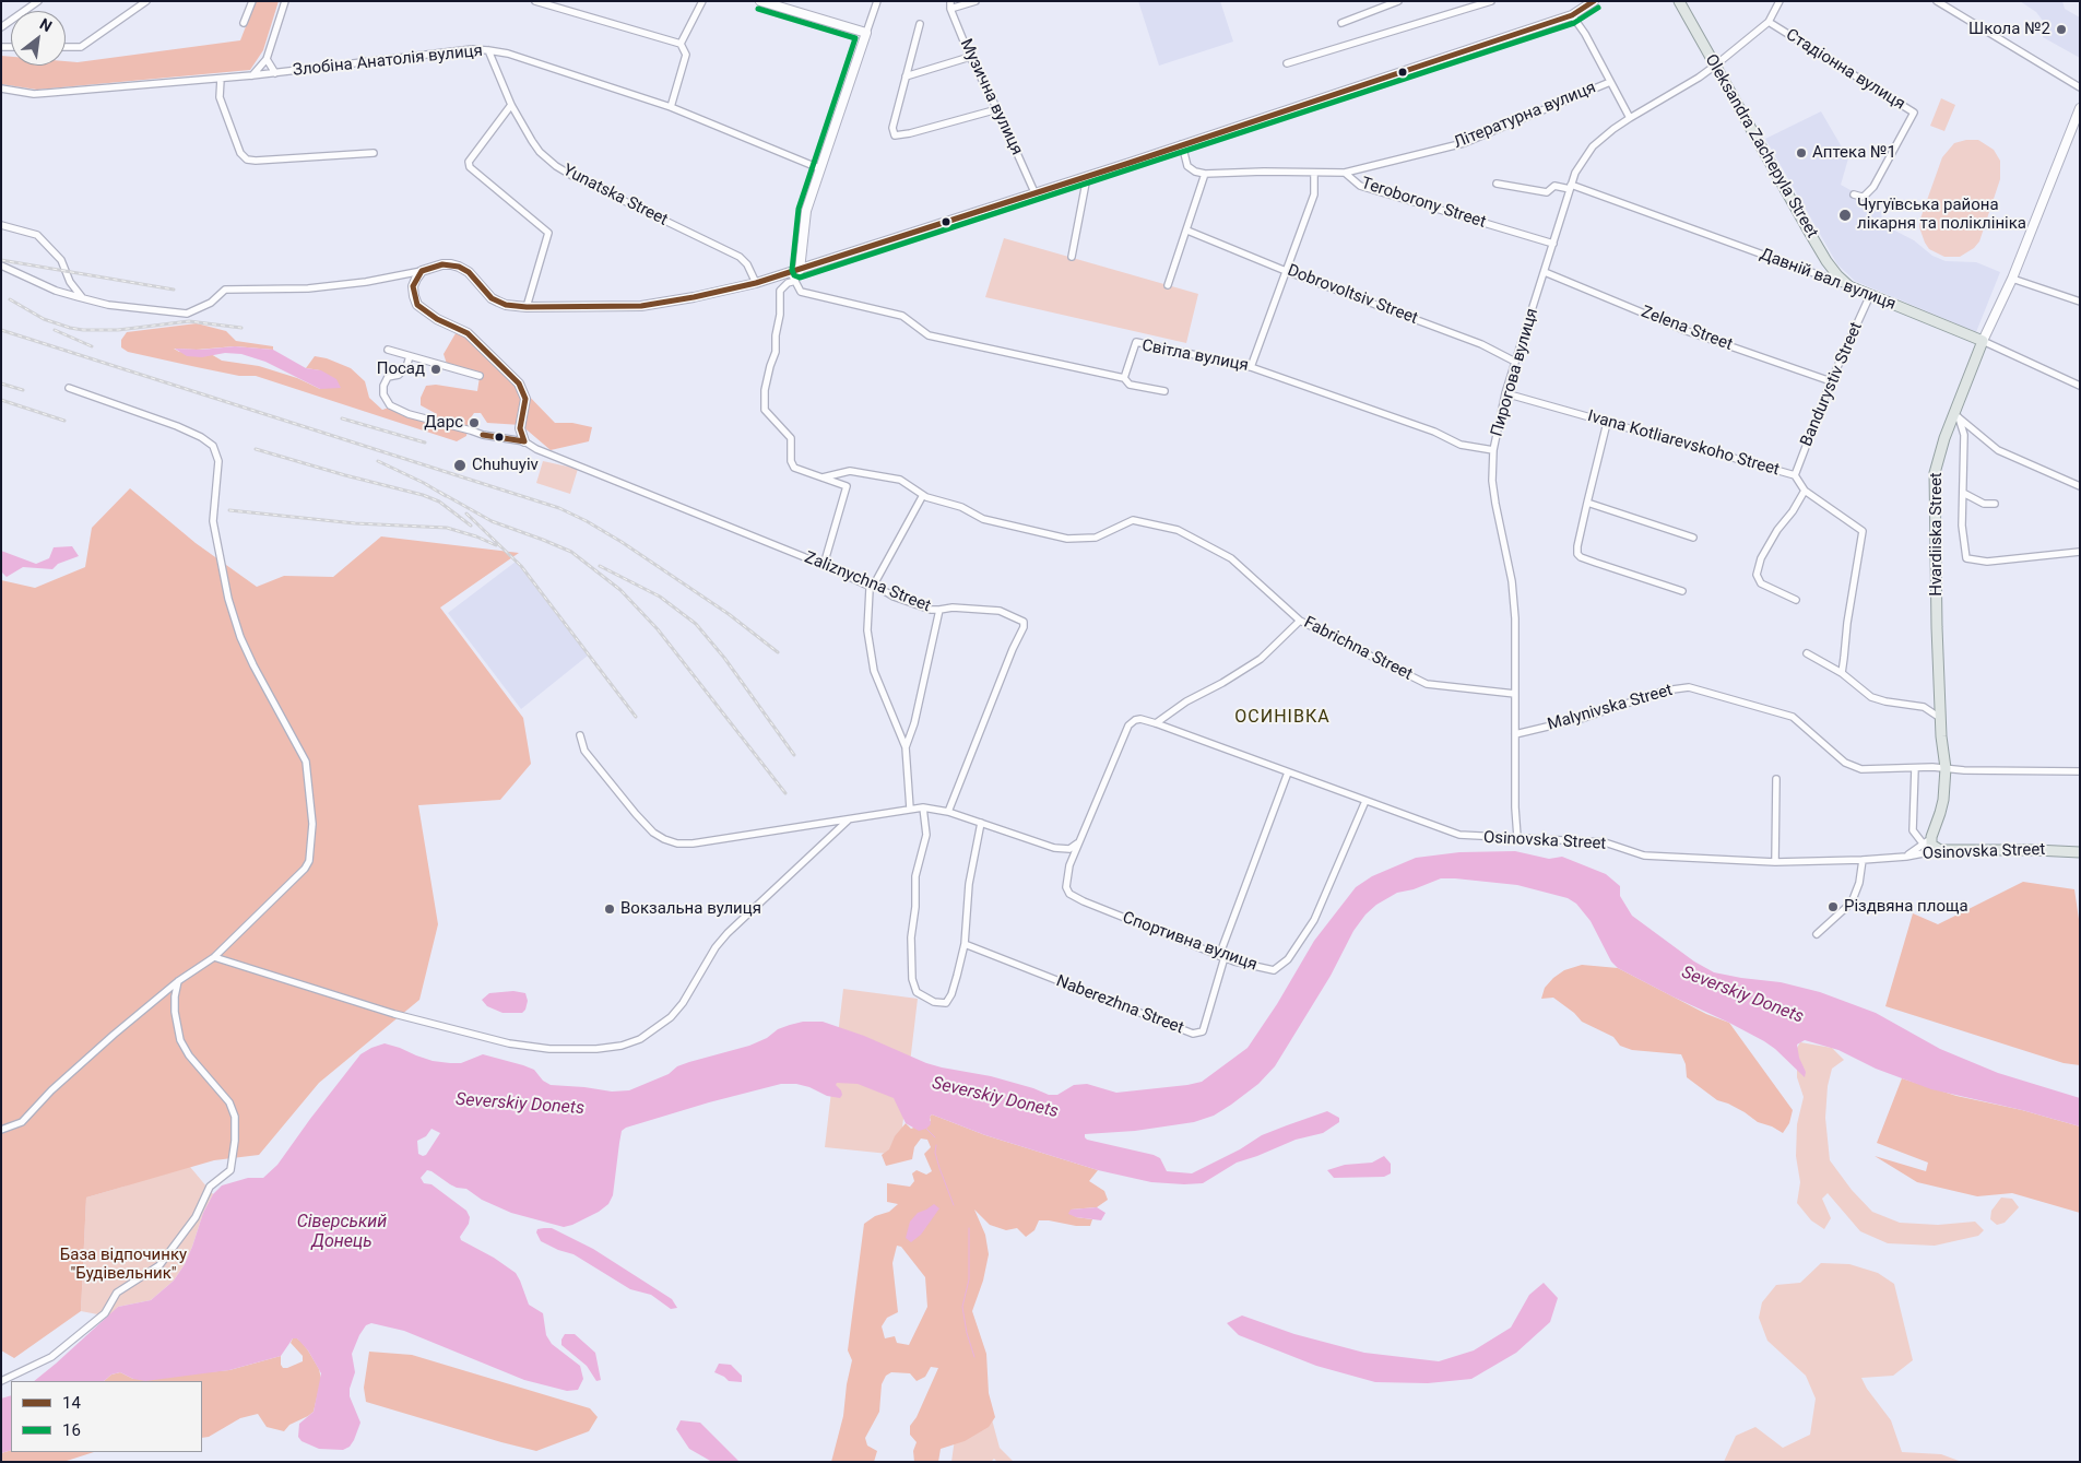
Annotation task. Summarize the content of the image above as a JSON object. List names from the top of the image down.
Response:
{
  "streets": {
    "main road": [
      "Oleksandra Zachepyla Street",
      "Давній вал вулиця",
      "Hvardiiska Street",
      "Osinovska Street"
    ],
    "street": [
      "Злобіна Анатолія вулиця",
      "Стадіонна вулиця",
      "Музична вулиця",
      "Літературна вулиця",
      "Yunatska Street",
      "Teroborony Street",
      "Dobrovoltsiv Street",
      "Zelena Street",
      "Світла вулиця",
      "Пирогова вулиця",
      "Bandurystiv Street",
      "Ivana Kotliarevskoho Street",
      "Zaliznychna Street",
      "Fabrichna Street",
      "Malynivska Street",
      "Спортивна вулиця",
      "Naberezhna Street"
    ]
  },
  "crossings": [
    ["Злобіна Анатолія вулиця", "Yunatska Street"],
    ["Стадіонна вулиця", "Пирогова вулиця"],
    ["Літературна вулиця", "Teroborony Street"],
    ["Oleksandra Zachepyla Street", "Давній вал вулиця"],
    ["Oleksandra Zachepyla Street", "Пирогова вулиця"],
    ["Teroborony Street", "Пирогова вулиця"],
    ["Давній вал вулиця", "Пирогова вулиця"],
    ["Давній вал вулиця", "Bandurystiv Street"],
    ["Давній вал вулиця", "Hvardiiska Street"],
    ["Dobrovoltsiv Street", "Пирогова вулиця"],
    ["Zelena Street", "Пирогова вулиця"],
    ["Zelena Street", "Bandurystiv Street"],
    ["Світла вулиця", "Пирогова вулиця"],
    ["Пирогова вулиця", "Ivana Kotliarevskoho Street"],
    ["Пирогова вулиця", "Fabrichna Street"],
    ["Пирогова вулиця", "Malynivska Street"],
    ["Пирогова вулиця", "Osinovska Street"],
    ["Bandurystiv Street", "Ivana Kotliarevskoho Street"],
    ["Hvardiiska Street", "Malynivska Street"],
    ["Osinovska Street", "Спортивна вулиця"],
    ["Osinovska Street", "Naberezhna Street"],
    ["Спортивна вулиця", "Naberezhna Street"]
  ],
  "districts": ["ОСИНІВКА"],
  "water": ["Severskiy Donets", "Сіверський Донець"],
  "parks": ["База відпочинку \"Будівельник\""],
  "places": [
    "Школа №2",
    "Аптека №1",
    "Чугуївська района лікарня та поліклініка",
    "Посад",
    "Дарс",
    "Chuhuyiv",
    "Різдвяна площа",
    "Вокзальна вулиця"
  ],
  "lines": ["transit line 14", "transit line 16"],
  "legend": ["14", "16"],
  "north": "top right"
}
